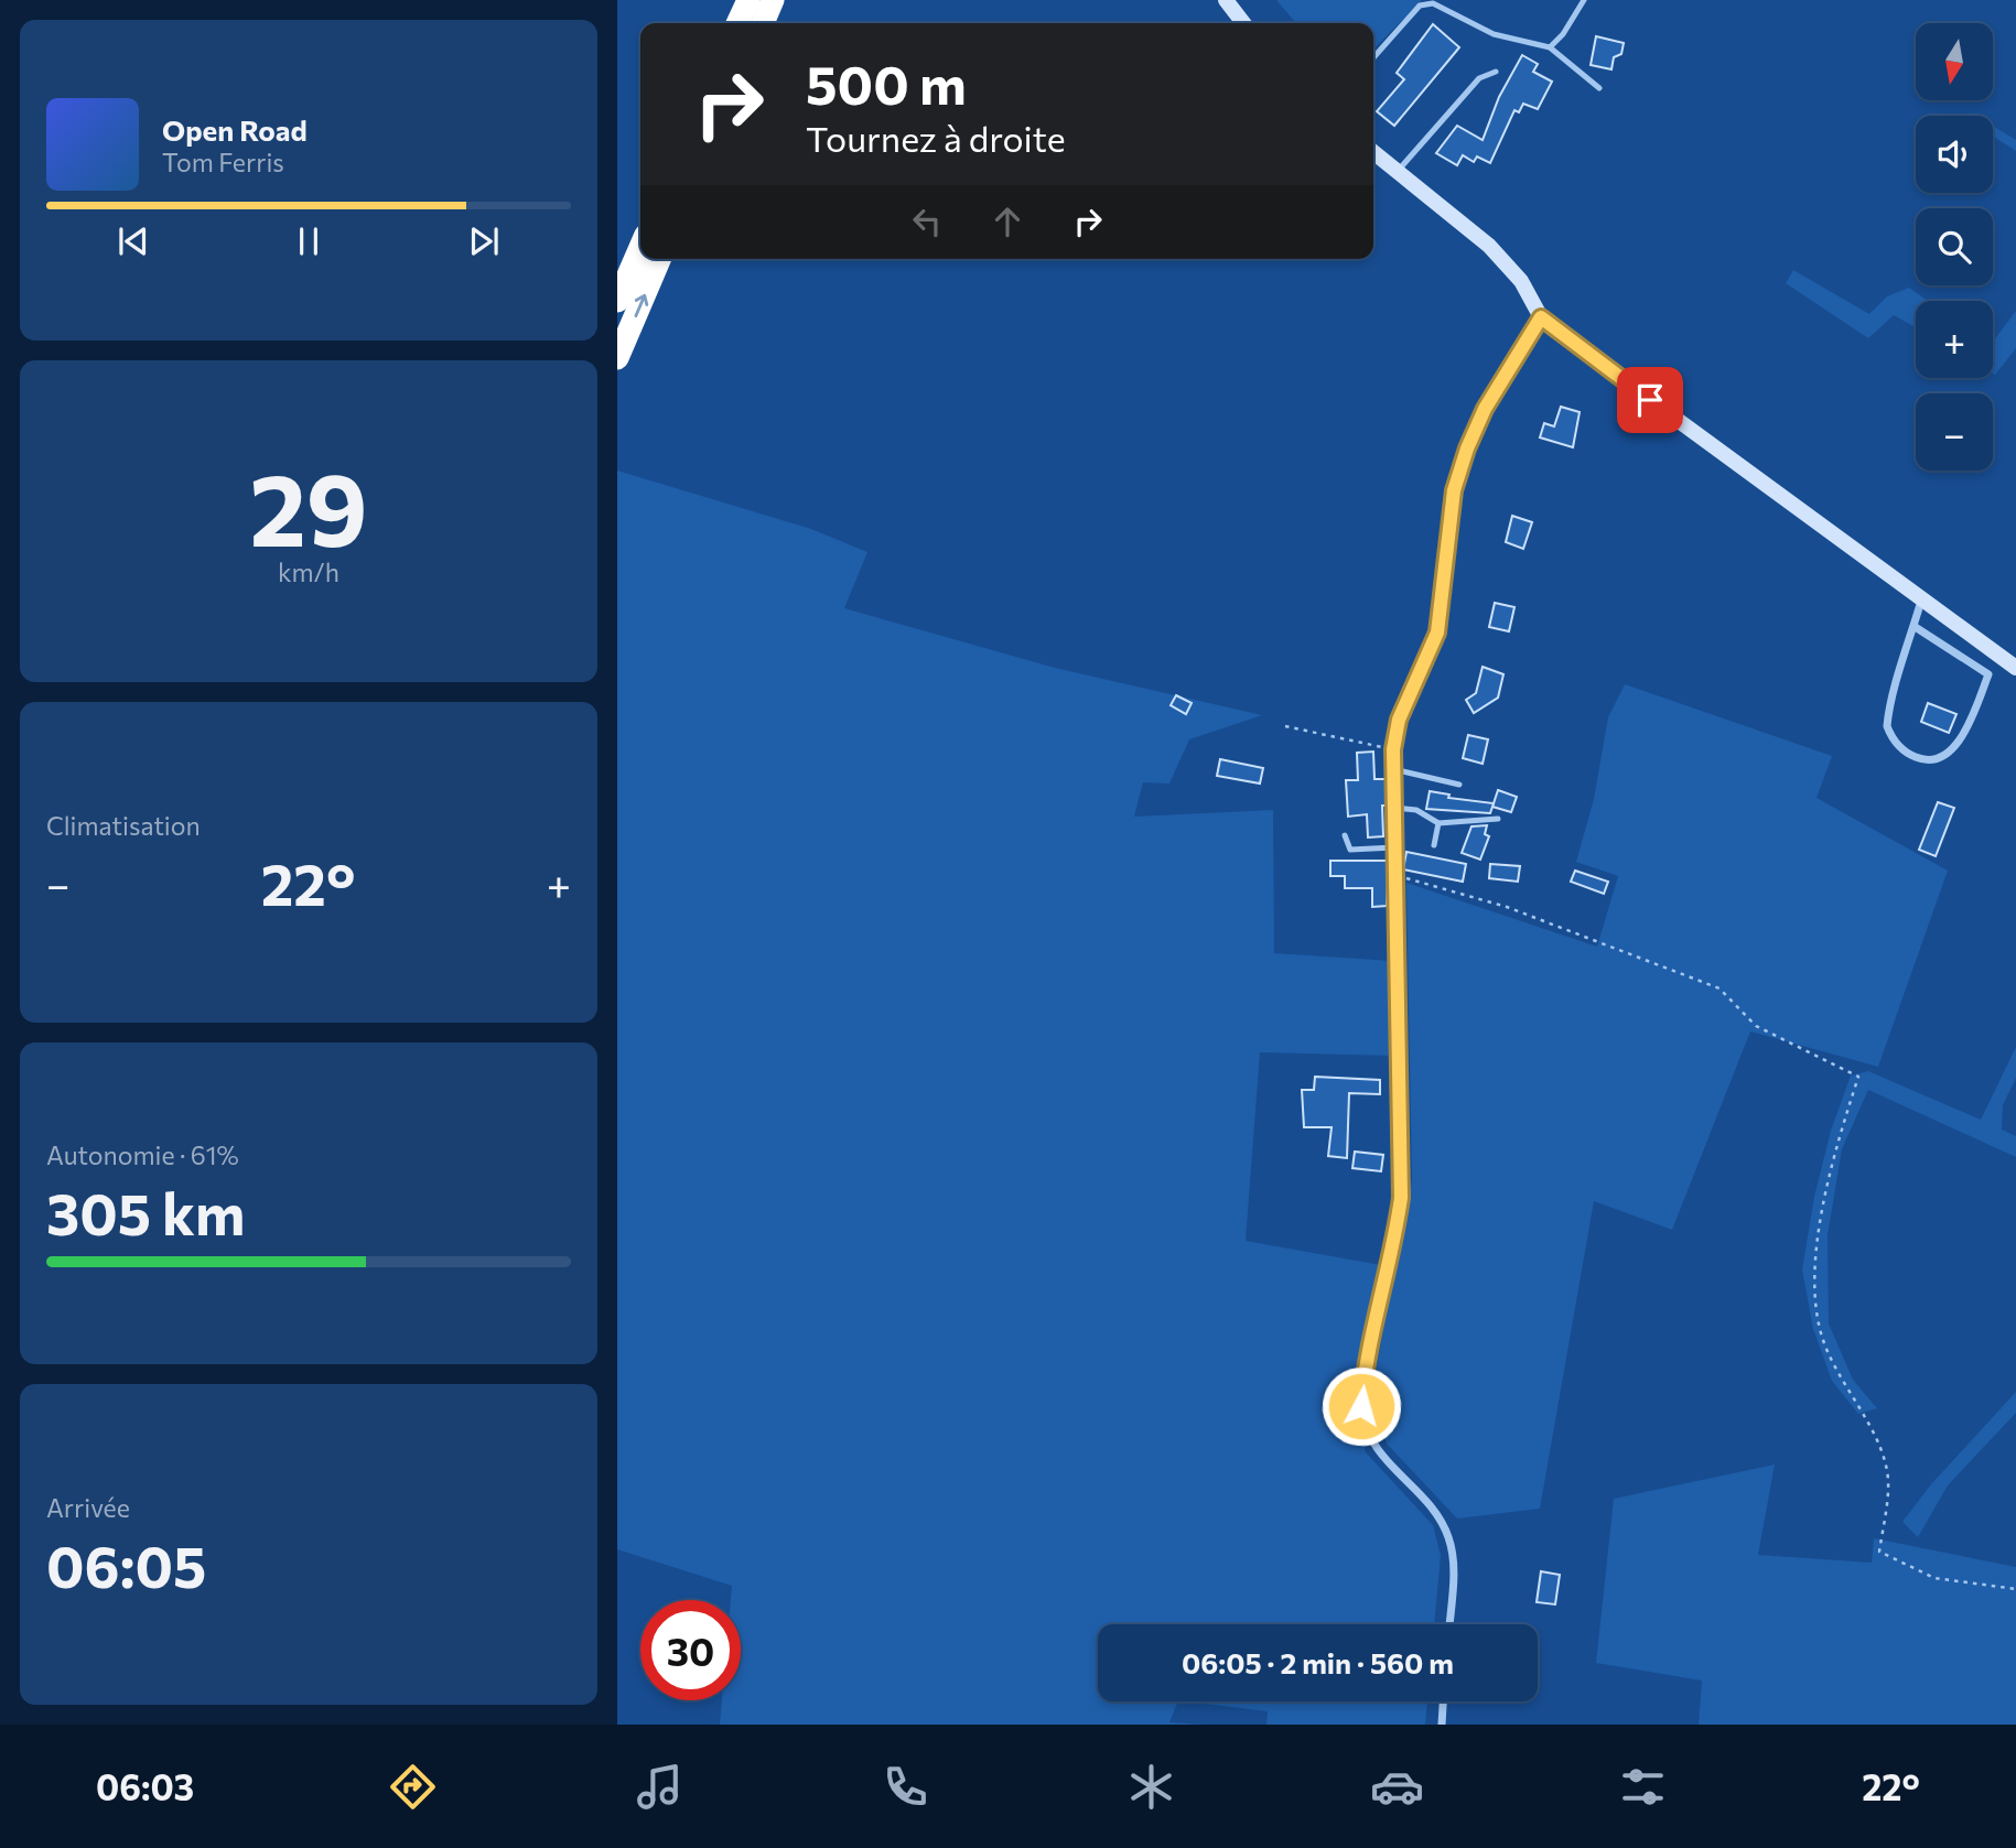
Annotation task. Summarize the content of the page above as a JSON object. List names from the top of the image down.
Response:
{
  "north": "bottom",
  "page": {
    "map_buttons": ["+", "−"],
    "turn": ["500 m", "Tournez à droite"],
    "song": ["Open Road", "Tom Ferris"],
    "tile": [
      ["29", "km/h"],
      "Climatisation",
      ["Autonomie · 61%", "305 km"],
      ["Arrivée", "06:05"]
    ],
    "heat": ["−", "22°", "+"],
    "limit": "30",
    "trip": "06:05 · 2 min · 560 m",
    "tabs": ["06:03", "22°"]
  }
}
